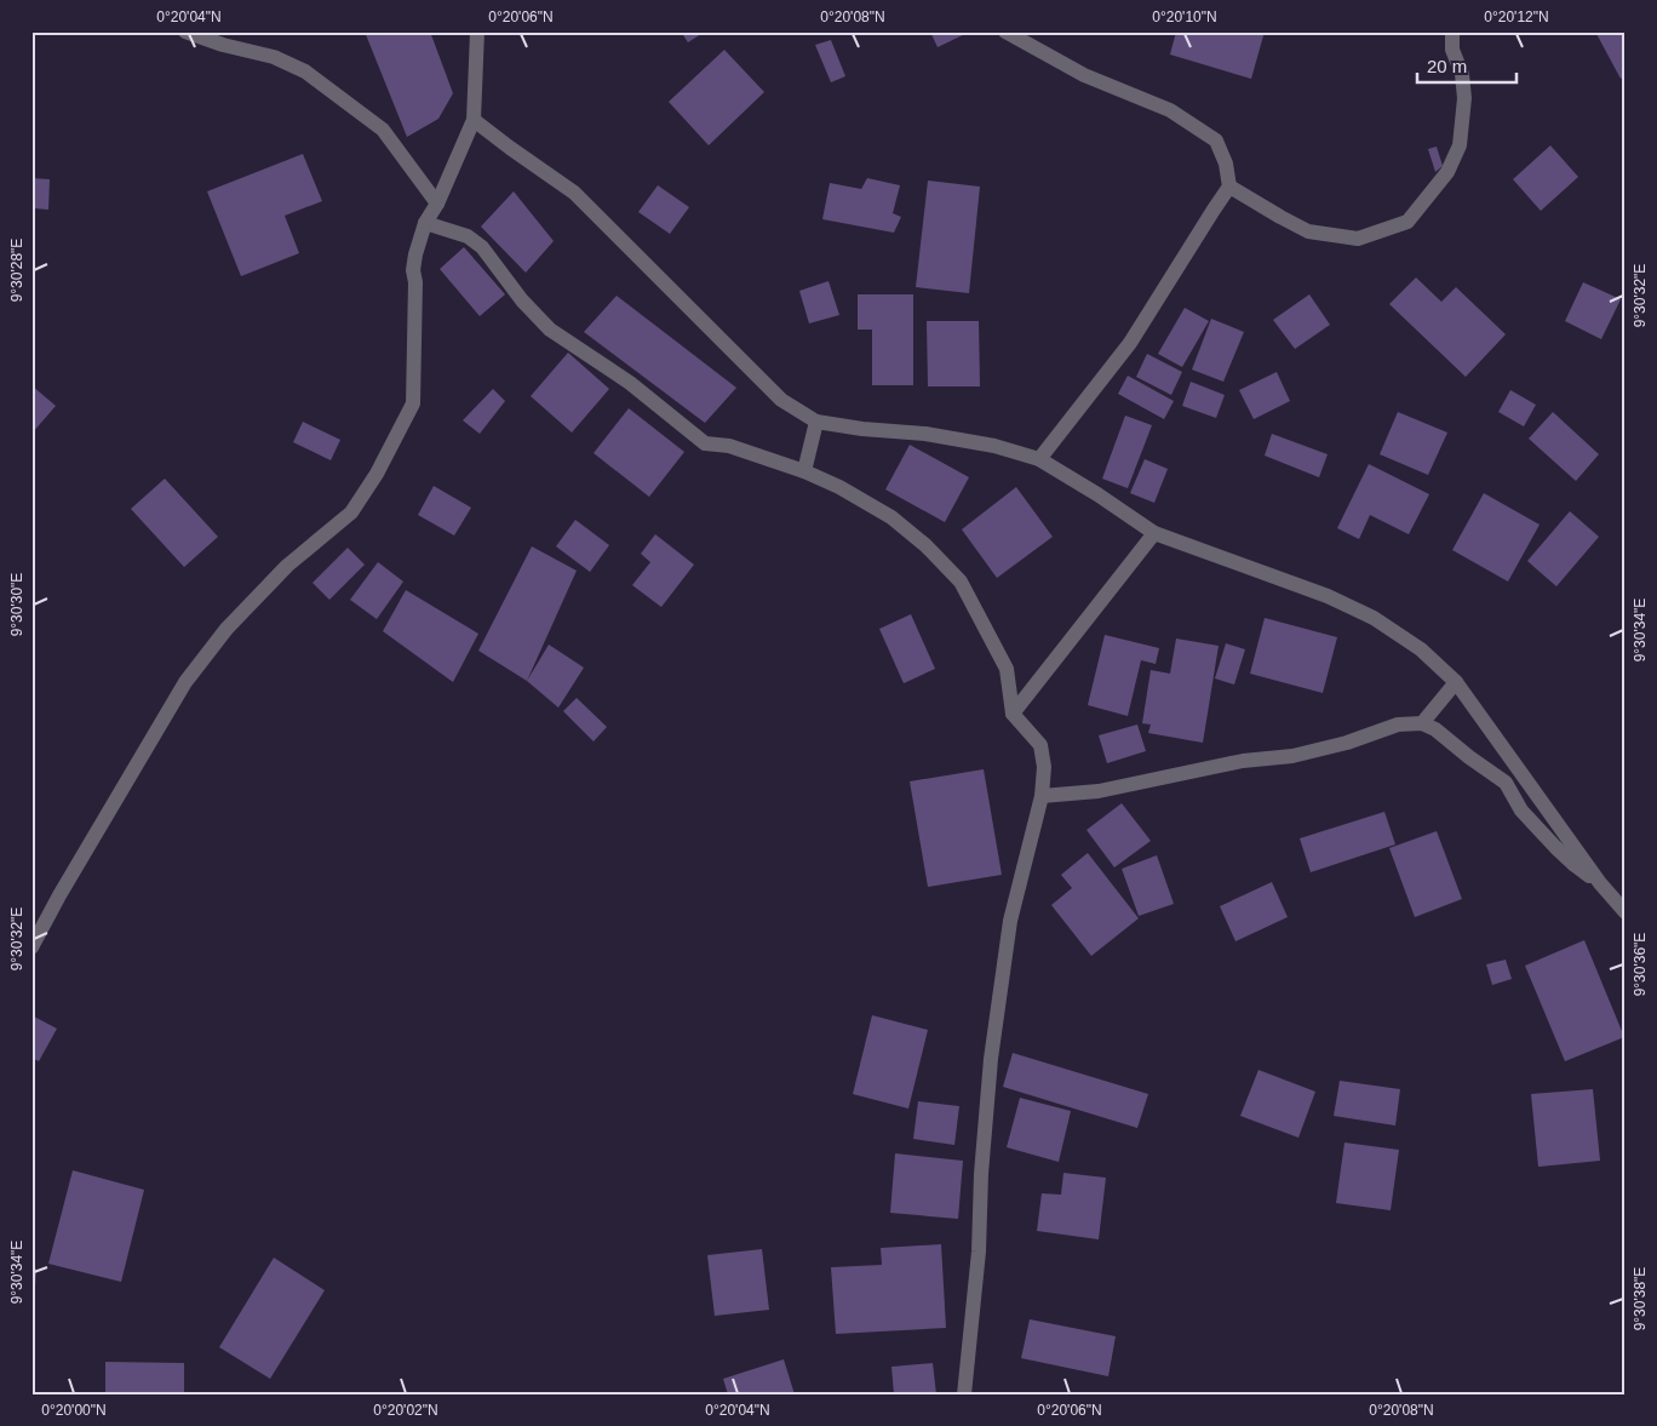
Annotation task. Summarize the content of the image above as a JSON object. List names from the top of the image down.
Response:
{
  "scale_bar": "20 m",
  "coordinates": [
    "0°20'04\"N",
    "0°20'06\"N",
    "0°20'08\"N",
    "0°20'10\"N",
    "0°20'12\"N",
    "9°30'28\"E",
    "9°30'32\"E",
    "9°30'30\"E",
    "9°30'34\"E",
    "9°30'36\"E",
    "9°30'38\"E",
    "0°20'00\"N",
    "0°20'02\"N"
  ]
}
